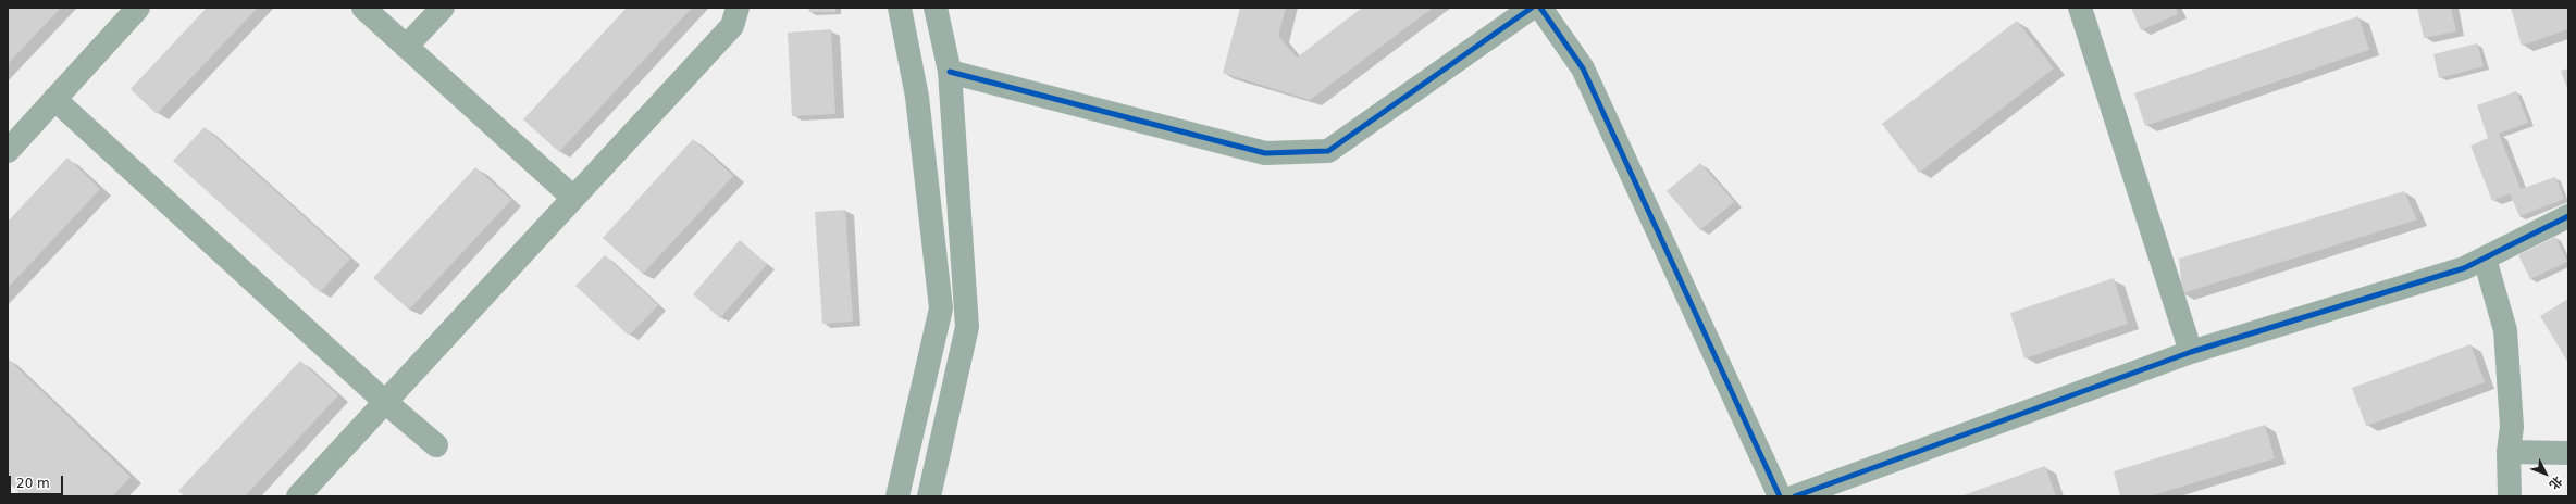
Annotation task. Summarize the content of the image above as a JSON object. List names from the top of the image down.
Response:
{
  "scale_bar": "20 m",
  "north": "bottom right"
}
